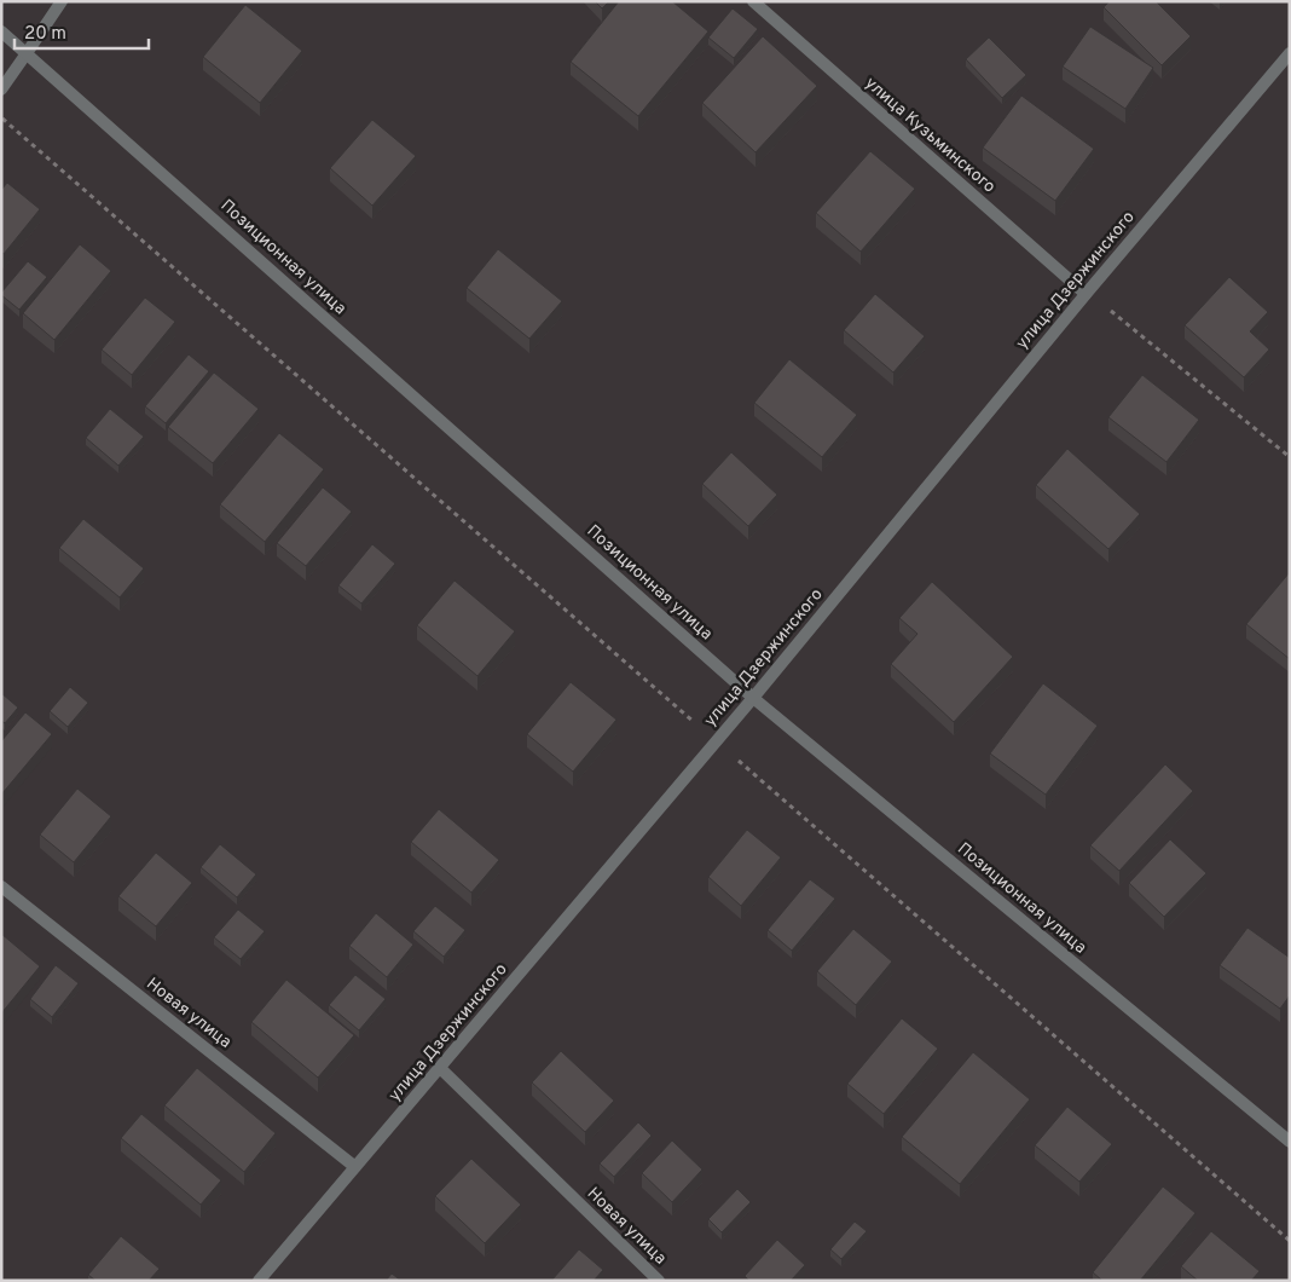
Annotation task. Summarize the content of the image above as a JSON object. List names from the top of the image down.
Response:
{
  "streets": {
    "street": [
      "улица Кузьминского",
      "Позиционная улица",
      "улица Дзержинского",
      "Новая улица"
    ]
  },
  "crossings": [
    ["улица Кузьминского", "улица Дзержинского"],
    ["Позиционная улица", "улица Дзержинского"],
    ["улица Дзержинского", "Новая улица"]
  ],
  "scale_bar": "20 m"
}
